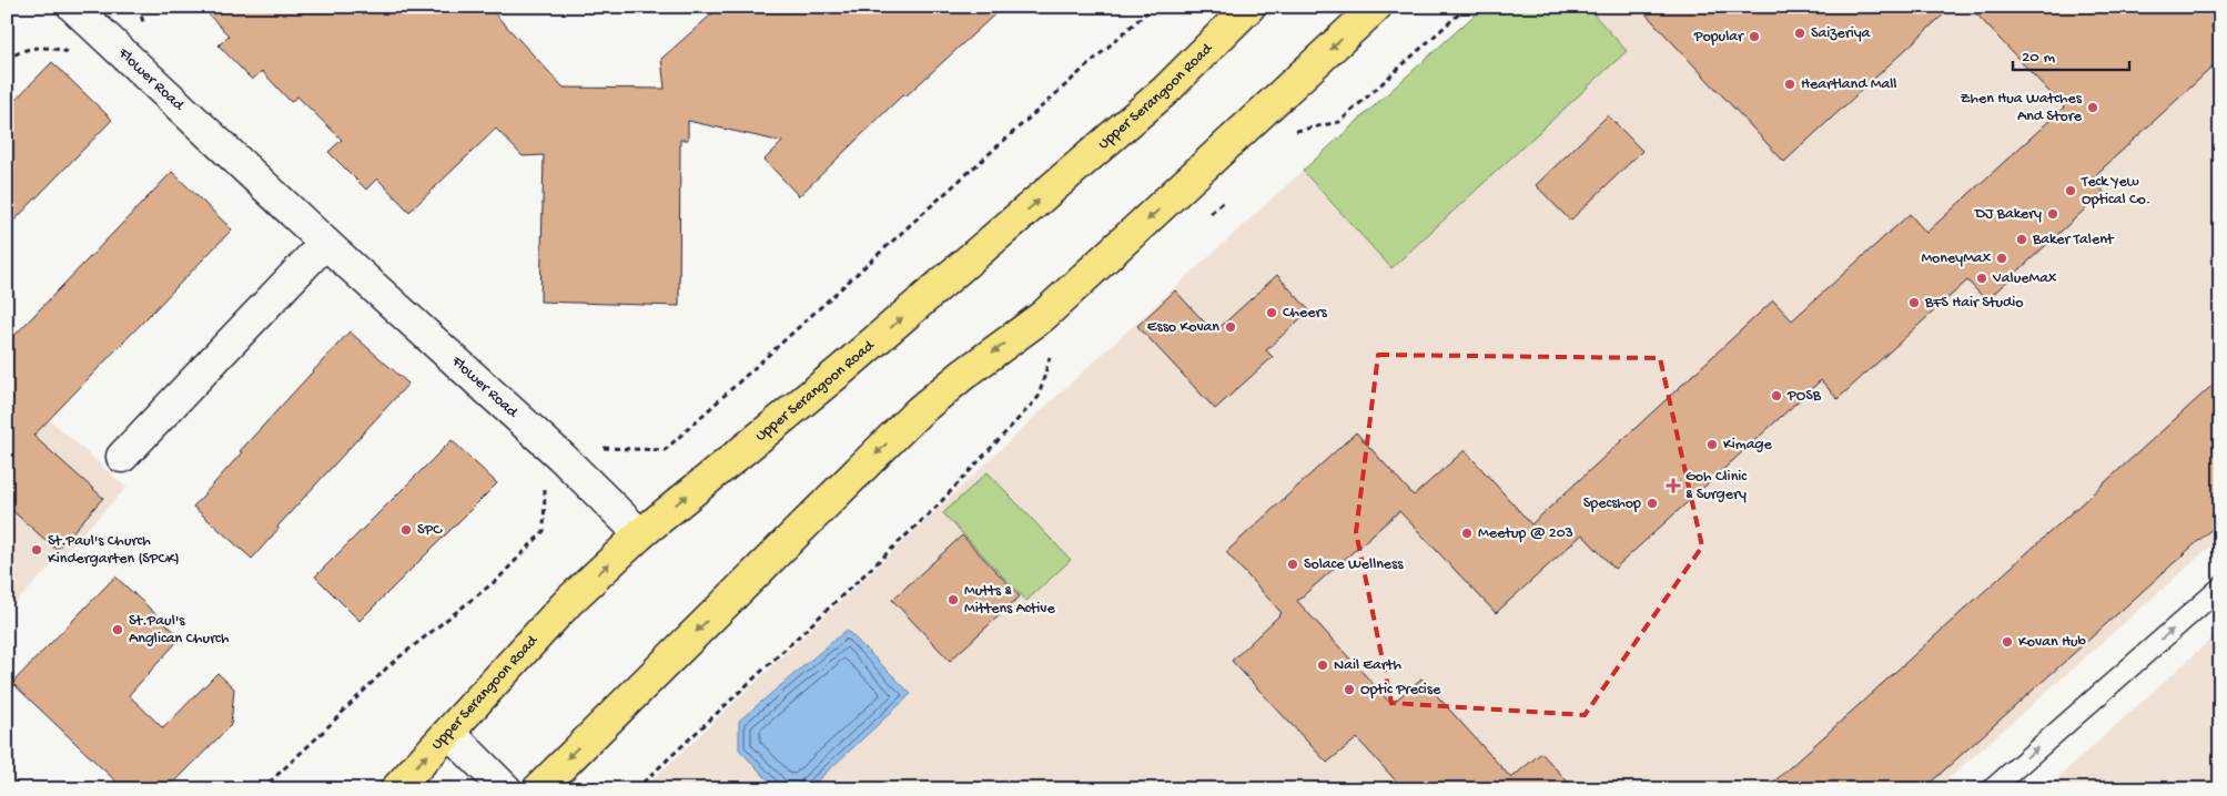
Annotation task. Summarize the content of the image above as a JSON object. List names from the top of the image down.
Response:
{
  "streets": {
    "main road": ["Upper Serangoon Road"],
    "street": ["Flower Road"]
  },
  "crossings": [
    ["Flower Road", "Upper Serangoon Road"]
  ],
  "places": {
    "other": [
      "Saizeriya",
      "Popular",
      "Heartland Mall",
      "Zhen Hua Watches And Store",
      "Teck Yew Optical Co.",
      "DJ Bakery",
      "Baker Talent",
      "MoneyMax",
      "ValueMax",
      "BFS Hair Studio",
      "Cheers",
      "Esso Kovan",
      "POSB",
      "Kimage",
      "Specshop",
      "SPC",
      "Meetup @ 203",
      "St.Paul's Church Kindergarten (SPCK)",
      "Solace Wellness",
      "Mutts & Mittens Active",
      "St.Paul's Anglican Church",
      "Kovan Hub",
      "Nail Earth",
      "Optic Precise"
    ],
    "health": ["Goh Clinic & Surgery"]
  },
  "scale_bar": "20 m"
}
